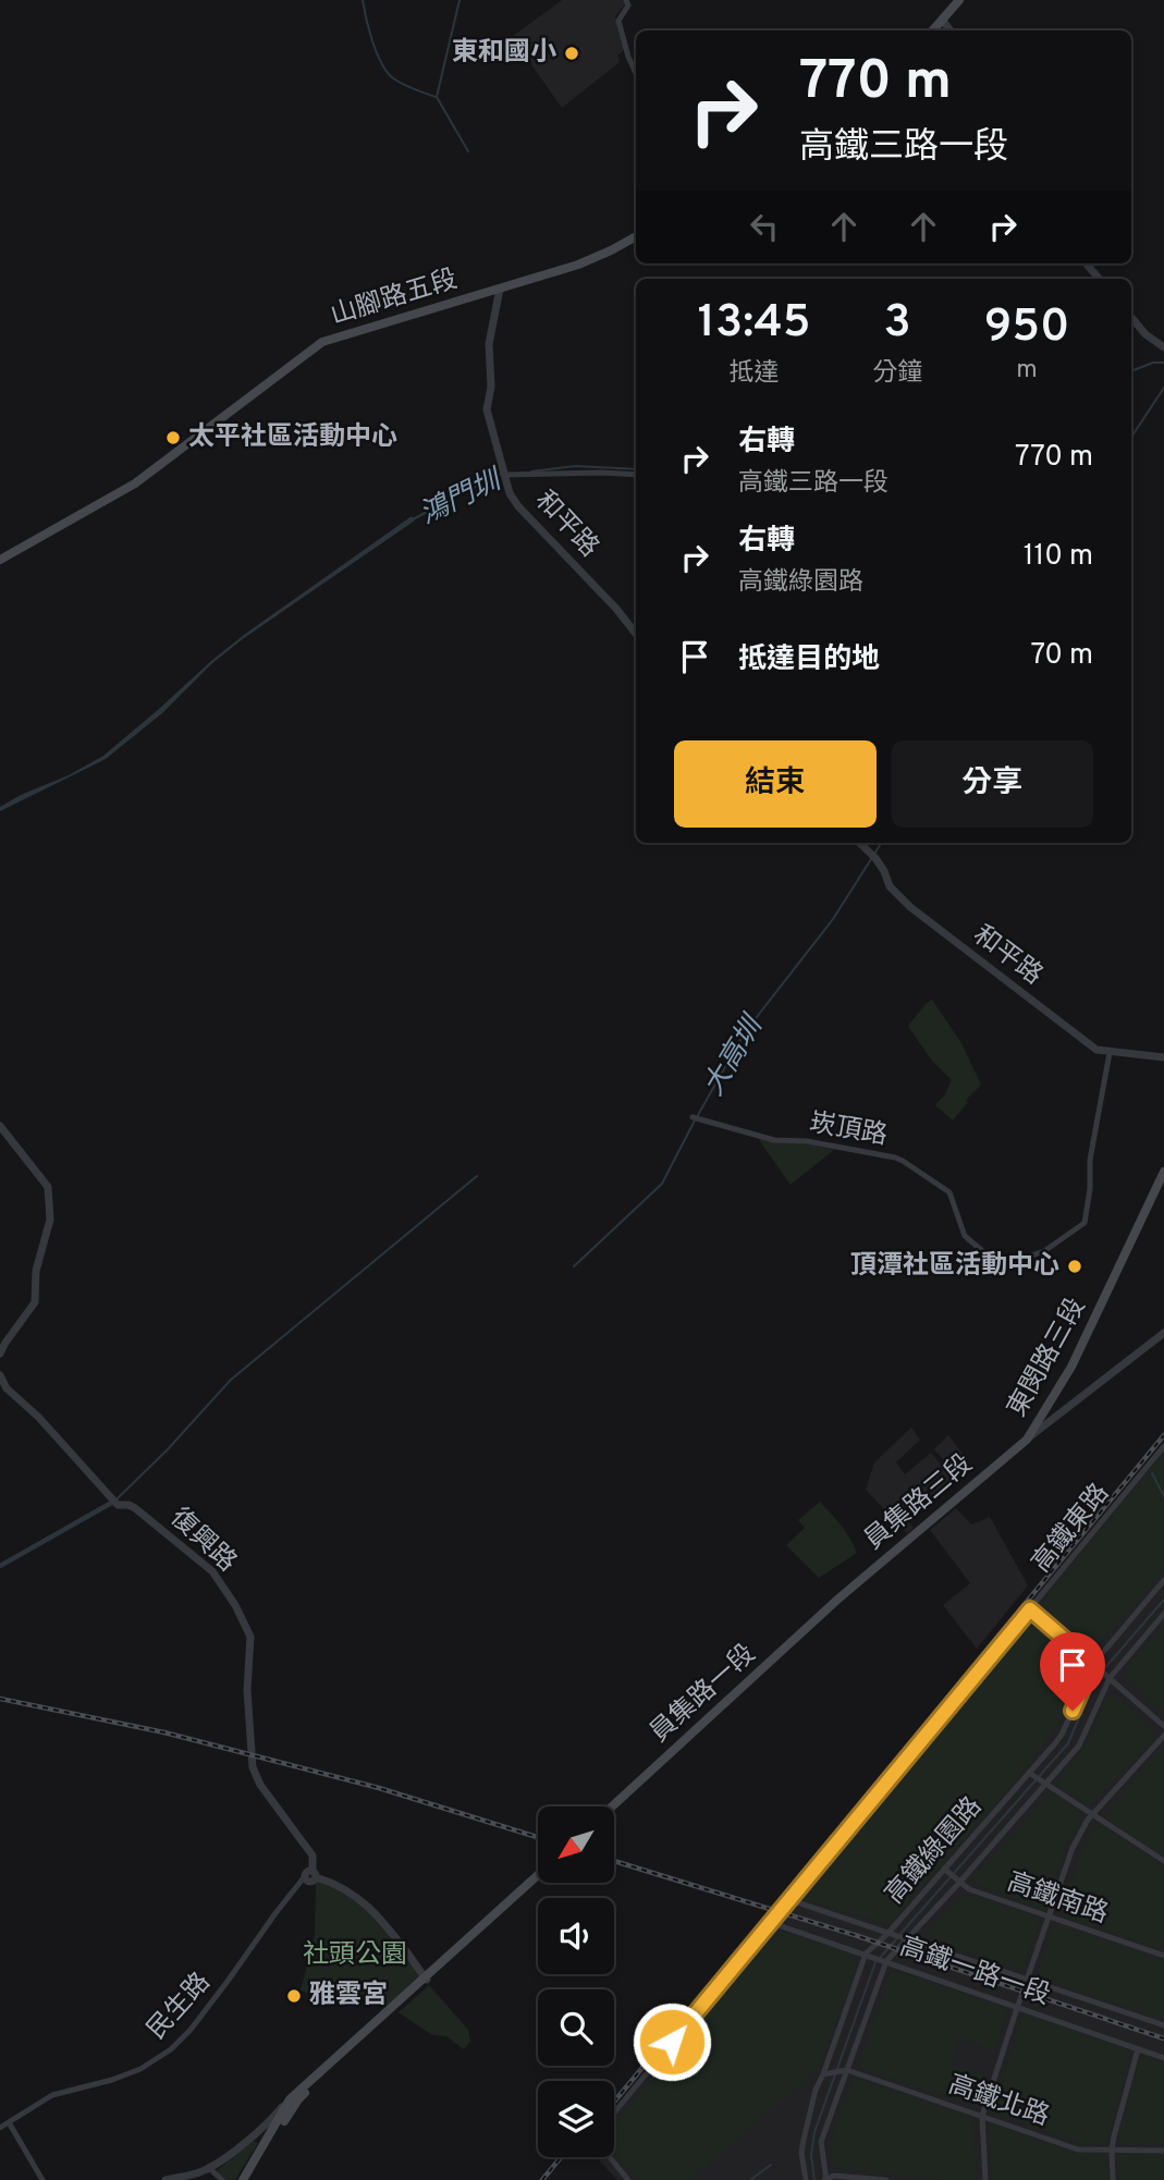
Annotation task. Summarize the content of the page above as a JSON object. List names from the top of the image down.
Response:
{
  "streets": {
    "main road": [
      "山腳路五段",
      "東閔路三段",
      "員集路三段",
      "員集路一段"
    ],
    "street": [
      "和平路",
      "崁頂路",
      "高鐵東路",
      "復興路",
      "高鐵綠園路",
      "高鐵南路",
      "高鐵一路一段",
      "民生路",
      "高鐵北路"
    ]
  },
  "crossings": [
    ["山腳路五段", "和平路"],
    ["和平路", "崁頂路"],
    ["東閔路三段", "員集路三段"],
    ["員集路三段", "員集路一段"],
    ["高鐵東路", "高鐵一路一段"],
    ["復興路", "民生路"],
    ["高鐵綠園路", "高鐵南路"],
    ["高鐵綠園路", "高鐵一路一段"],
    ["高鐵綠園路", "高鐵北路"]
  ],
  "water": ["鴻門圳", "大高圳"],
  "parks": ["社頭公園"],
  "places": [
    "東和國小",
    "太平社區活動中心",
    "頂潭社區活動中心",
    "雅雲宮"
  ],
  "north": "bottom left",
  "page": {
    "turn": ["770 m", "高鐵三路一段"],
    "eta": [
      "13:45",
      "抵達",
      "3",
      "分鐘",
      "950",
      "m"
    ],
    "list": [
      {
        "name": "右轉",
        "note": "高鐵三路一段",
        "value": "770 m"
      },
      {
        "name": "右轉",
        "note": "高鐵綠園路",
        "value": "110 m"
      },
      {
        "name": "抵達目的地",
        "value": "70 m"
      }
    ],
    "buttons": ["結束", "分享"]
  }
}
